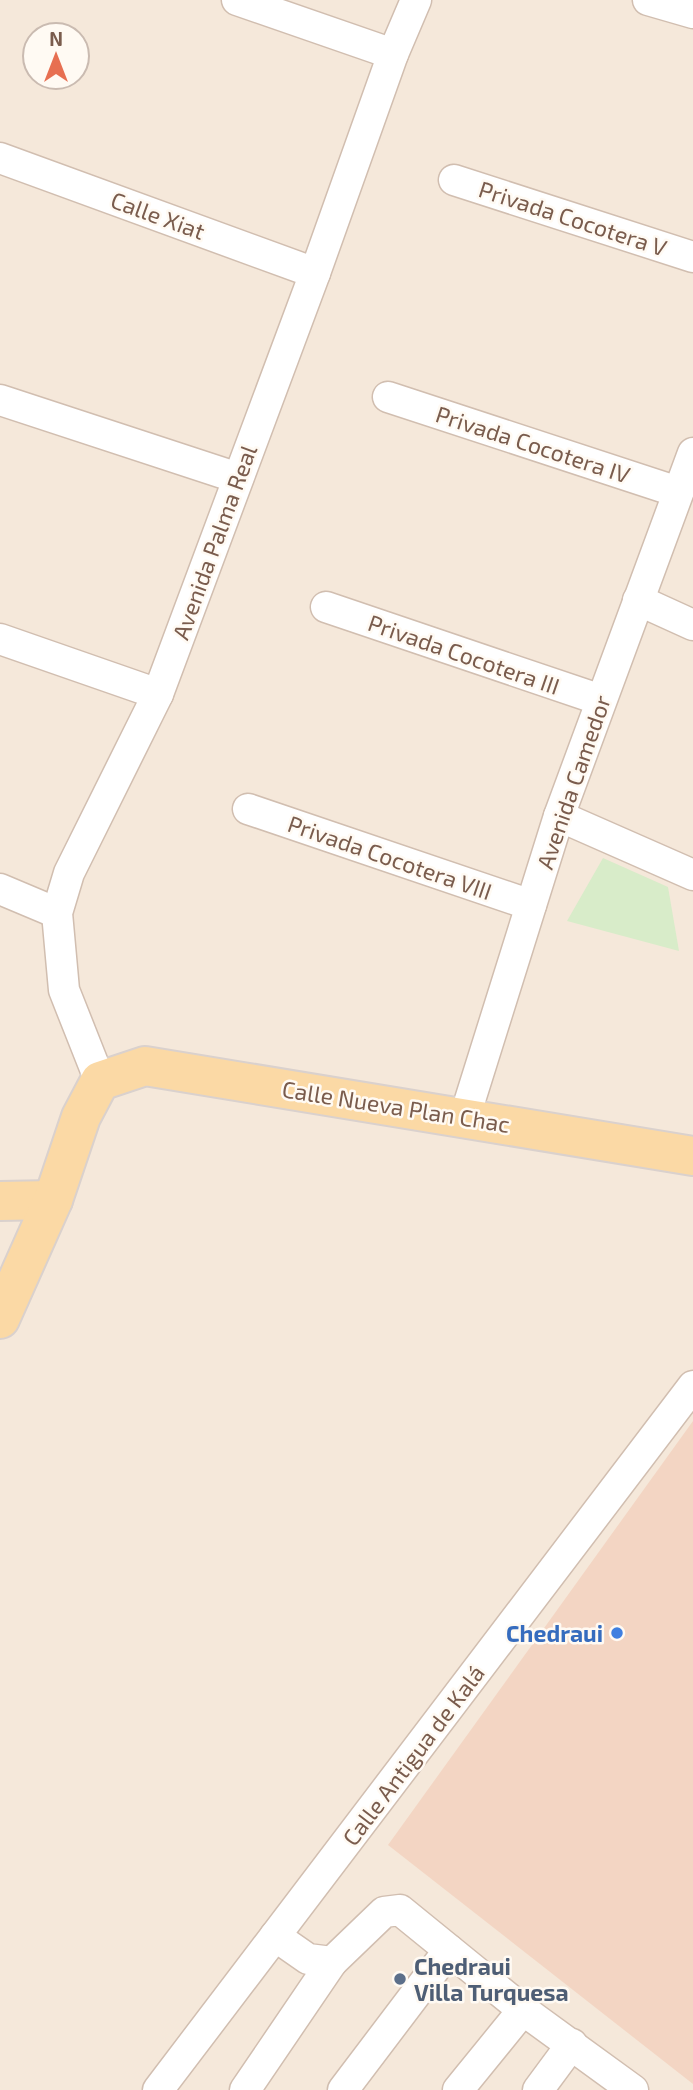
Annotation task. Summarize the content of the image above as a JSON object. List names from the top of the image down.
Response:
{
  "streets": {
    "main road": ["Calle Nueva Plan Chac"],
    "street": [
      "Calle Xiat",
      "Privada Cocotera V",
      "Privada Cocotera IV",
      "Avenida Palma Real",
      "Privada Cocotera III",
      "Avenida Camedor",
      "Privada Cocotera VIII",
      "Calle Antigua de Kalá"
    ]
  },
  "crossings": [
    ["Calle Xiat", "Avenida Palma Real"],
    ["Privada Cocotera IV", "Avenida Camedor"],
    ["Avenida Palma Real", "Calle Nueva Plan Chac"],
    ["Privada Cocotera III", "Avenida Camedor"],
    ["Avenida Camedor", "Privada Cocotera VIII"],
    ["Avenida Camedor", "Calle Nueva Plan Chac"]
  ],
  "places": ["Chedraui", "Chedraui Villa Turquesa"],
  "north": "top"
}
